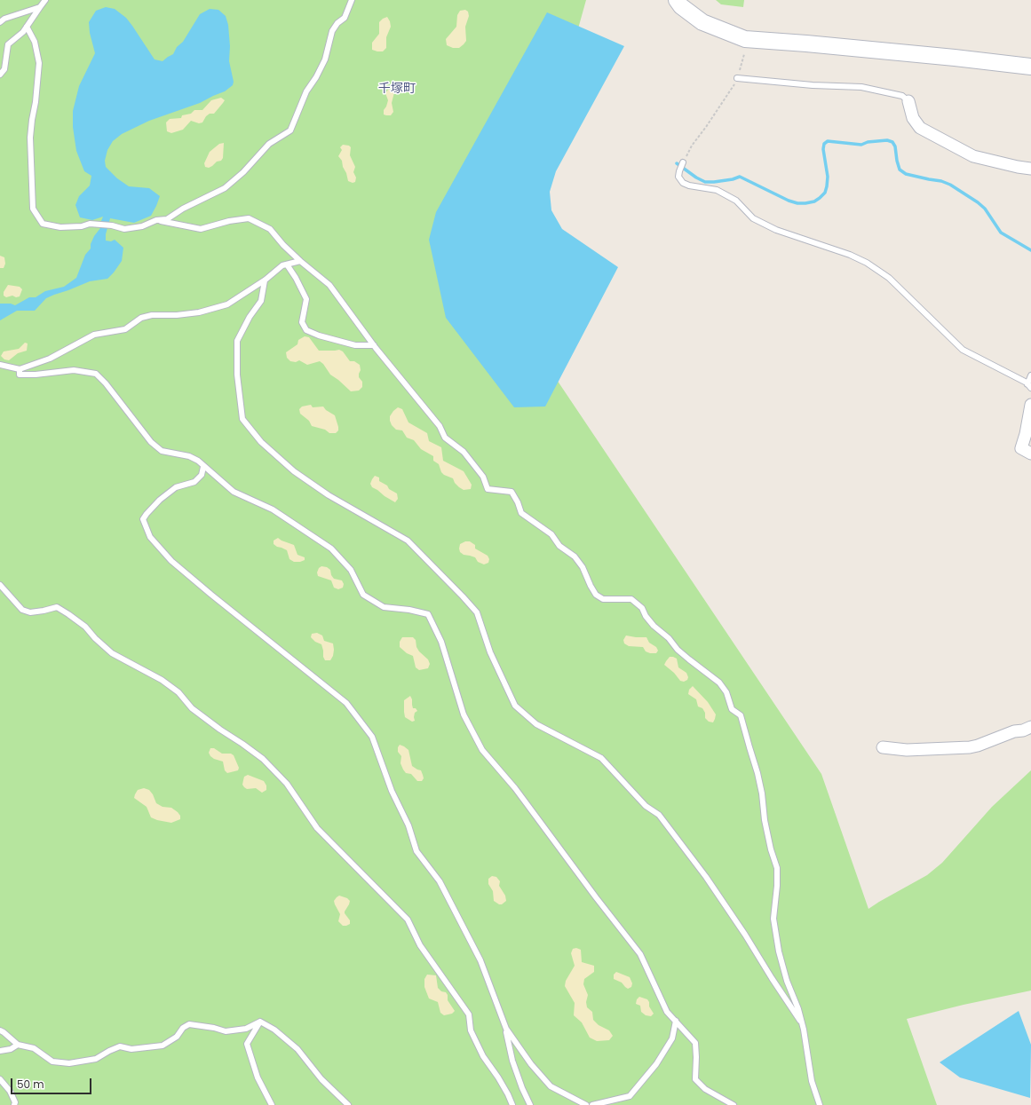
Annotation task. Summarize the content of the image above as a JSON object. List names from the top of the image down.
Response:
{
  "districts": ["千塚町"],
  "scale_bar": "50 m"
}
